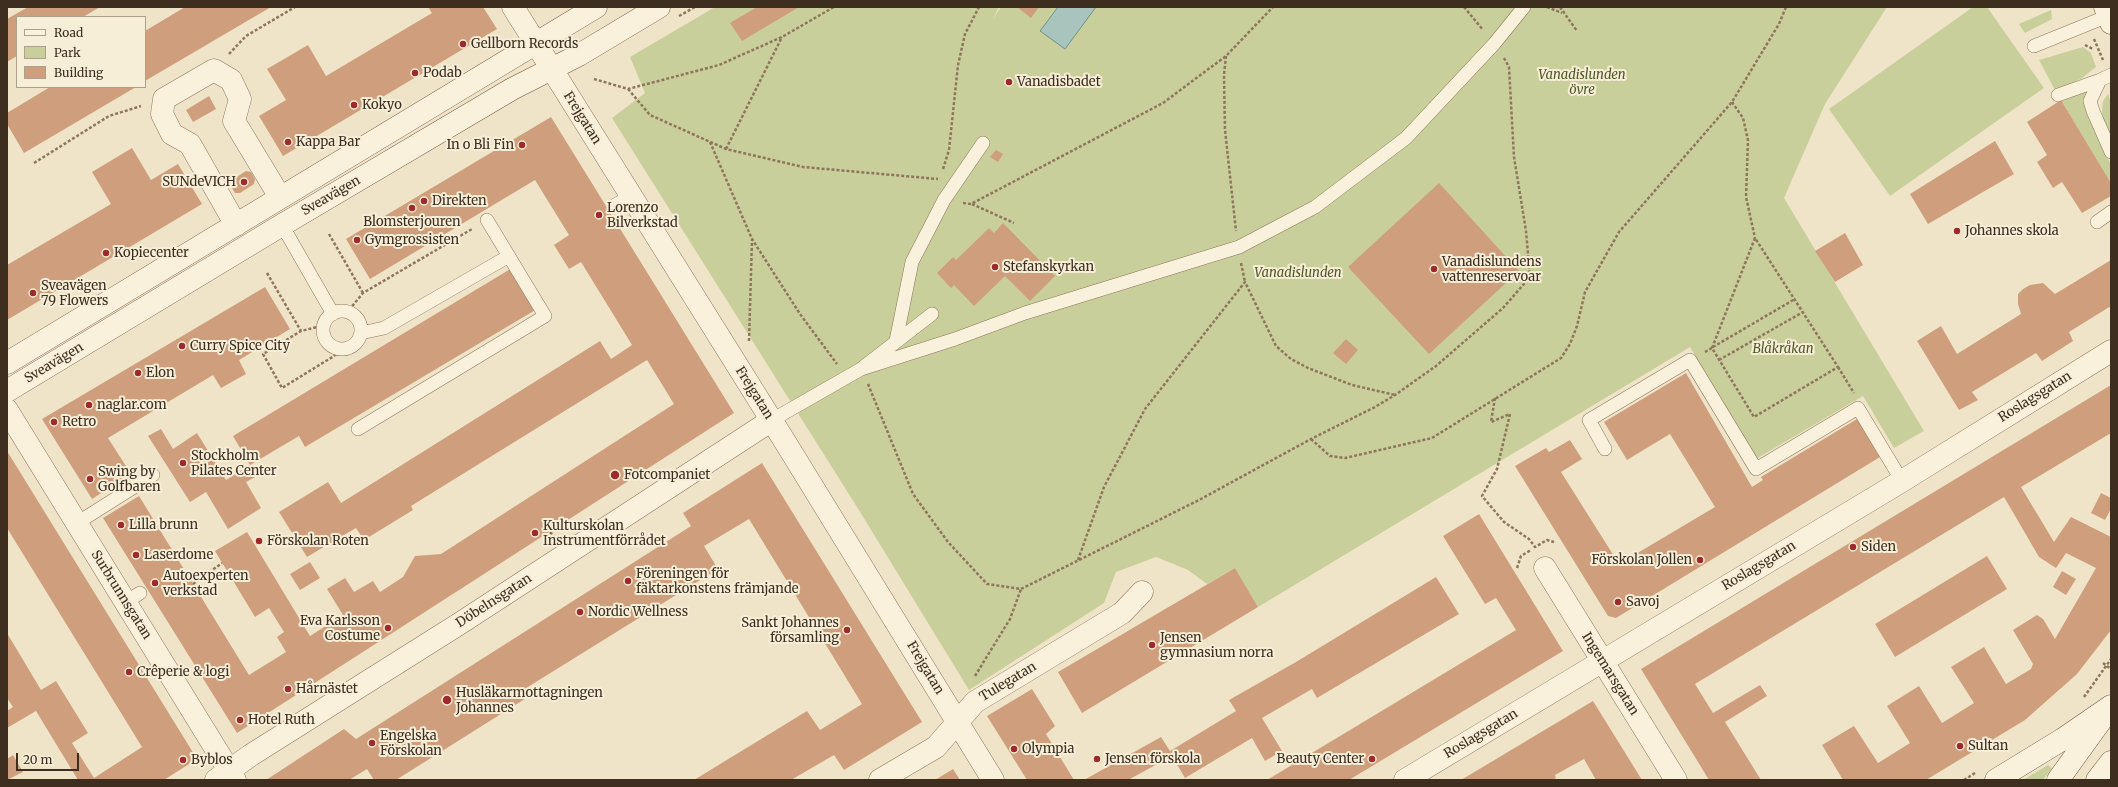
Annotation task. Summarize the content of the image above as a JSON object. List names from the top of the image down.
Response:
{
  "streets": {
    "street": [
      "Frejgatan",
      "Sveavägen",
      "Roslagsgatan",
      "Surbrunnsgatan",
      "Döbelnsgatan",
      "Ingemarsgatan",
      "Tulegatan"
    ]
  },
  "crossings": [
    ["Frejgatan", "Sveavägen"],
    ["Frejgatan", "Döbelnsgatan"],
    ["Frejgatan", "Tulegatan"],
    ["Roslagsgatan", "Ingemarsgatan"],
    ["Surbrunnsgatan", "Döbelnsgatan"]
  ],
  "parks": ["Vanadislunden övre", "Vanadislunden", "Blåkråkan"],
  "places": [
    "Gellborn Records",
    "Podab",
    "Vanadisbadet",
    "Kokyo",
    "Kappa Bar",
    "In o Bli Fin",
    "SUNdeVICH",
    "Direkten",
    "Blomsterjouren",
    "Lorenzo Bilverkstad",
    "Johannes skola",
    "Gymgrossisten",
    "Kopiecenter",
    "Stefanskyrkan",
    "Vanadislundens vattenreservoar",
    "Sveavägen 79 Flowers",
    "Curry Spice City",
    "Elon",
    "naglar.com",
    "Retro",
    "Stockholm Pilates Center",
    "Fotcompaniet",
    "Swing by Golfbaren",
    "Lilla brunn",
    "Kulturskolan Instrumentförrådet",
    "Förskolan Roten",
    "Siden",
    "Laserdome",
    "Förskolan Jollen",
    "Föreningen för fäktarkonstens främjande",
    "Autoexperten verkstad",
    "Savoj",
    "Nordic Wellness",
    "Eva Karlsson Costume",
    "Sankt Johannes församling",
    "Jensen gymnasium norra",
    "Crêperie & logi",
    "Hårnästet",
    "Husläkarmottagningen Johannes",
    "Hotel Ruth",
    "Engelska Förskolan",
    "Sultan",
    "Olympia",
    "Jensen förskola",
    "Beauty Center",
    "Byblos"
  ],
  "legend": ["Road", "Park", "Building"],
  "scale_bar": "20 m"
}
